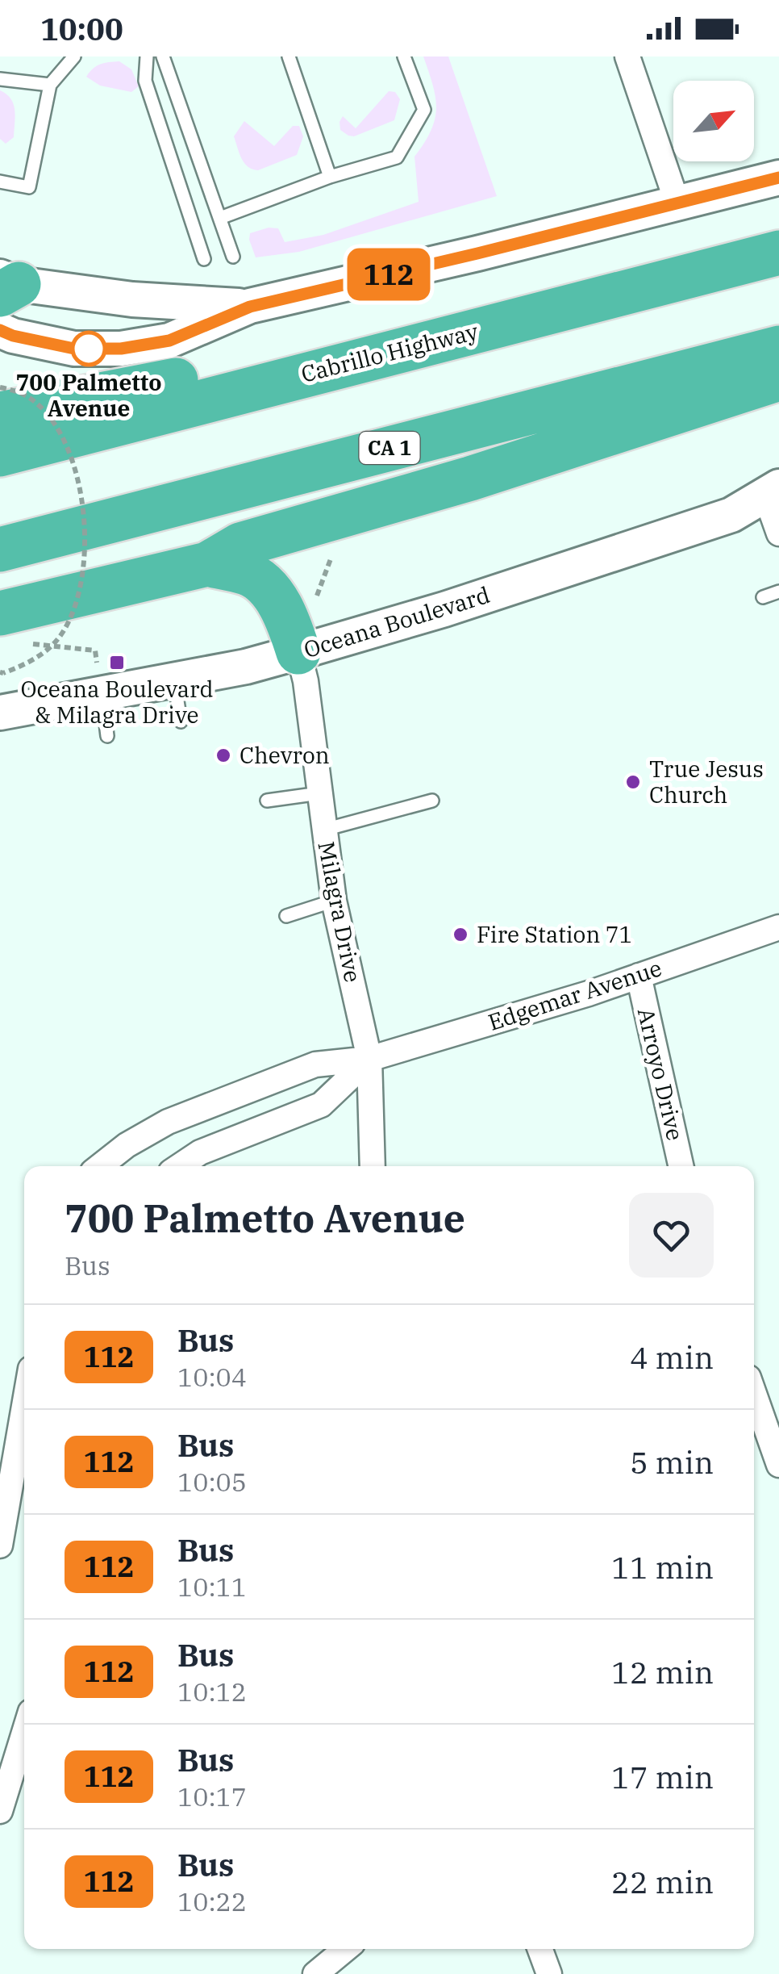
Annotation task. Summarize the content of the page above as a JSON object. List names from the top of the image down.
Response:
{
  "streets": {
    "highway": ["Cabrillo Highway", "CA 1"],
    "main road": ["Oceana Boulevard"],
    "street": ["Milagra Drive", "Edgemar Avenue", "Arroyo Drive"]
  },
  "crossings": [
    ["Oceana Boulevard", "Milagra Drive"],
    ["Milagra Drive", "Edgemar Avenue"],
    ["Edgemar Avenue", "Arroyo Drive"]
  ],
  "places": {
    "other": [
      "700 Palmetto Avenue",
      "Chevron",
      "True Jesus Church",
      "Fire Station 71"
    ],
    "transit": ["Oceana Boulevard & Milagra Drive"]
  },
  "lines": ["bus line 112"],
  "north": "top right",
  "page": {
    "status": "10:00",
    "on_map": "112",
    "heading": ["700 Palmetto Avenue", "Bus"],
    "list": [
      {
        "mark": "112",
        "name": "Bus",
        "note": "10:04",
        "value": "4 min"
      },
      {
        "mark": "112",
        "name": "Bus",
        "note": "10:05",
        "value": "5 min"
      },
      {
        "mark": "112",
        "name": "Bus",
        "note": "10:11",
        "value": "11 min"
      },
      {
        "mark": "112",
        "name": "Bus",
        "note": "10:12",
        "value": "12 min"
      },
      {
        "mark": "112",
        "name": "Bus",
        "note": "10:17",
        "value": "17 min"
      },
      {
        "mark": "112",
        "name": "Bus",
        "note": "10:22",
        "value": "22 min"
      }
    ]
  }
}
